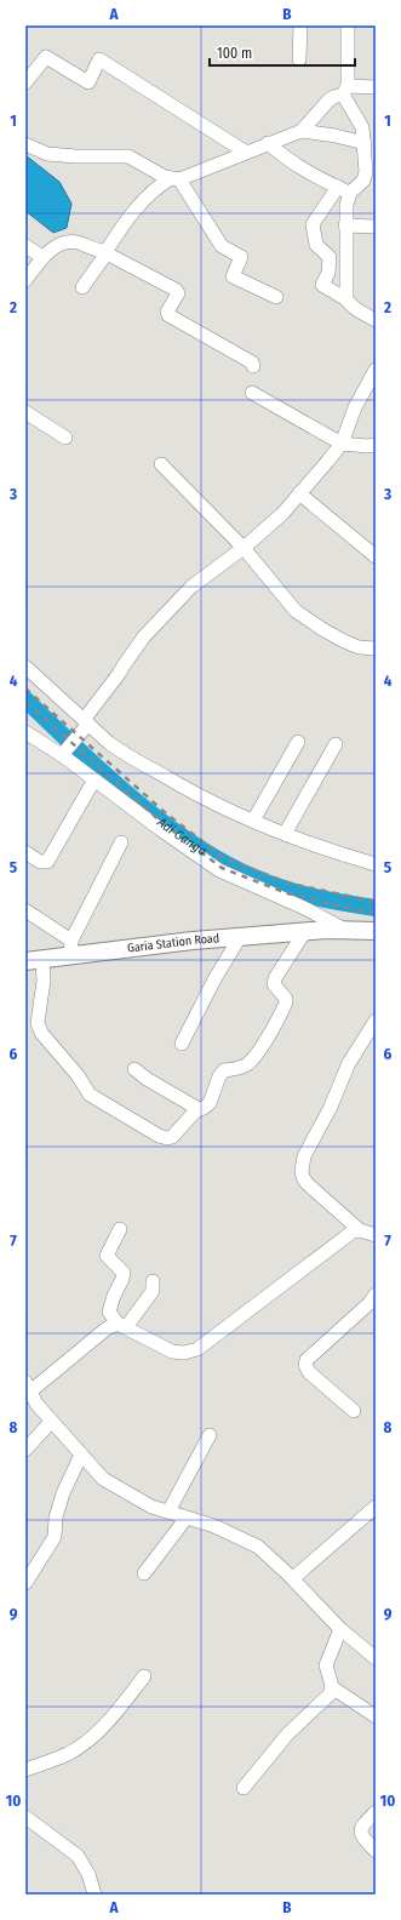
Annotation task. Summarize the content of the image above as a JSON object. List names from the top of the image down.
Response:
{
  "streets": {
    "main road": ["Garia Station Road"]
  },
  "water": ["Adi Ganga"],
  "scale_bar": "100 m",
  "grid": {
    "columns": ["A", "B"],
    "rows": [
      "1",
      "2",
      "3",
      "4",
      "5",
      "6",
      "7",
      "8",
      "9",
      "10"
    ]
  }
}
